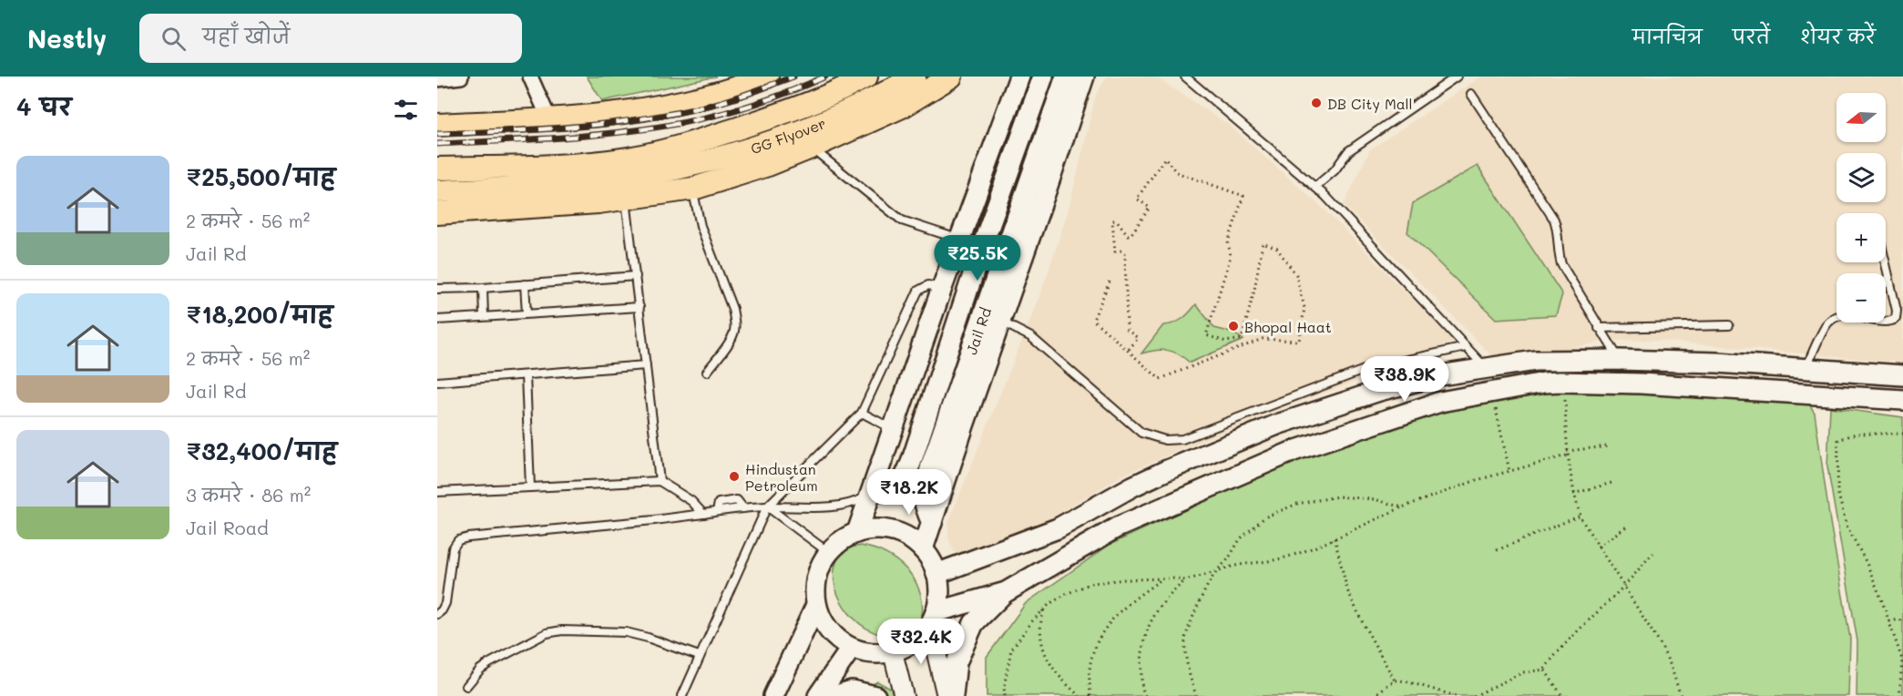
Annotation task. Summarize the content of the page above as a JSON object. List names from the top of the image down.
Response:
{
  "streets": {
    "main road": ["GG Flyover", "Jail Rd"]
  },
  "places": ["DB City Mall", "Bhopal Haat", "Hindustan Petroleum"],
  "north": "left",
  "page": {
    "header": "Nestly",
    "search": "यहाँ खोजें",
    "nav": ["मानचित्र", "परतें", "शेयर करें"],
    "heading": "4 घर",
    "map_buttons": ["+", "−"],
    "list": [
      {
        "name": "₹25,500/माह",
        "note": "2 कमरे · 56 m² · Jail Rd"
      },
      {
        "name": "₹18,200/माह",
        "note": "2 कमरे · 56 m² · Jail Rd"
      },
      {
        "name": "₹32,400/माह",
        "note": "3 कमरे · 86 m² · Jail Road"
      }
    ],
    "price": [
      "₹25.5K",
      "₹38.9K",
      "₹18.2K",
      "₹32.4K"
    ]
  }
}
